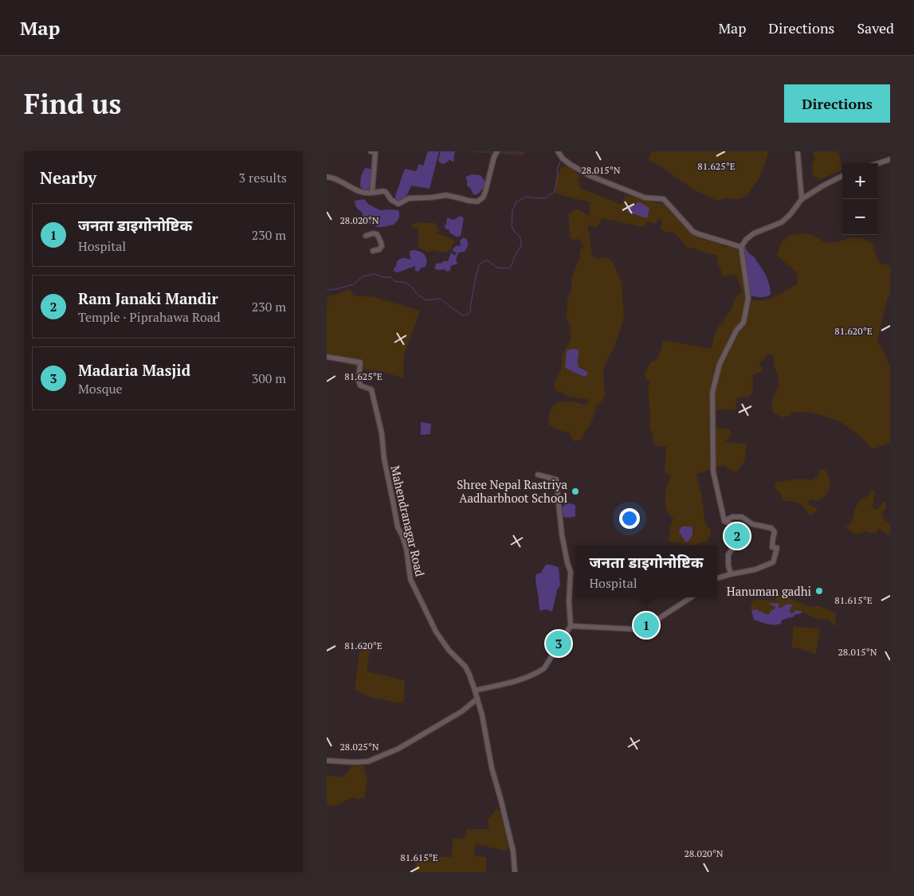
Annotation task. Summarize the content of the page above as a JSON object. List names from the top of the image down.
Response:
{
  "streets": {
    "street": ["Mahendranagar Road"]
  },
  "places": ["Shree Nepal Rastriya Aadharbhoot School", "Hanuman gadhi"],
  "page": {
    "header": "Map",
    "nav": ["Map", "Directions", "Saved"],
    "buttons": "Directions",
    "title": "Find us",
    "heading": ["Nearby", "3 results"],
    "map_buttons": ["+", "−"],
    "list": [
      {
        "mark": "1",
        "name": "जनता डाइगोनोष्टिक",
        "note": "Hospital",
        "value": "230 m"
      },
      {
        "mark": "2",
        "name": "Ram Janaki Mandir",
        "note": "Temple · Piprahawa Road",
        "value": "230 m"
      },
      {
        "mark": "3",
        "name": "Madaria Masjid",
        "note": "Mosque",
        "value": "300 m"
      }
    ],
    "pins": ["2", "1", "3"],
    "popup": ["जनता डाइगोनोष्टिक", "Hospital"]
  },
  "coordinates": [
    "81.625°E",
    "28.015°N",
    "28.020°N",
    "81.620°E",
    "81.615°E",
    "28.025°N"
  ]
}
